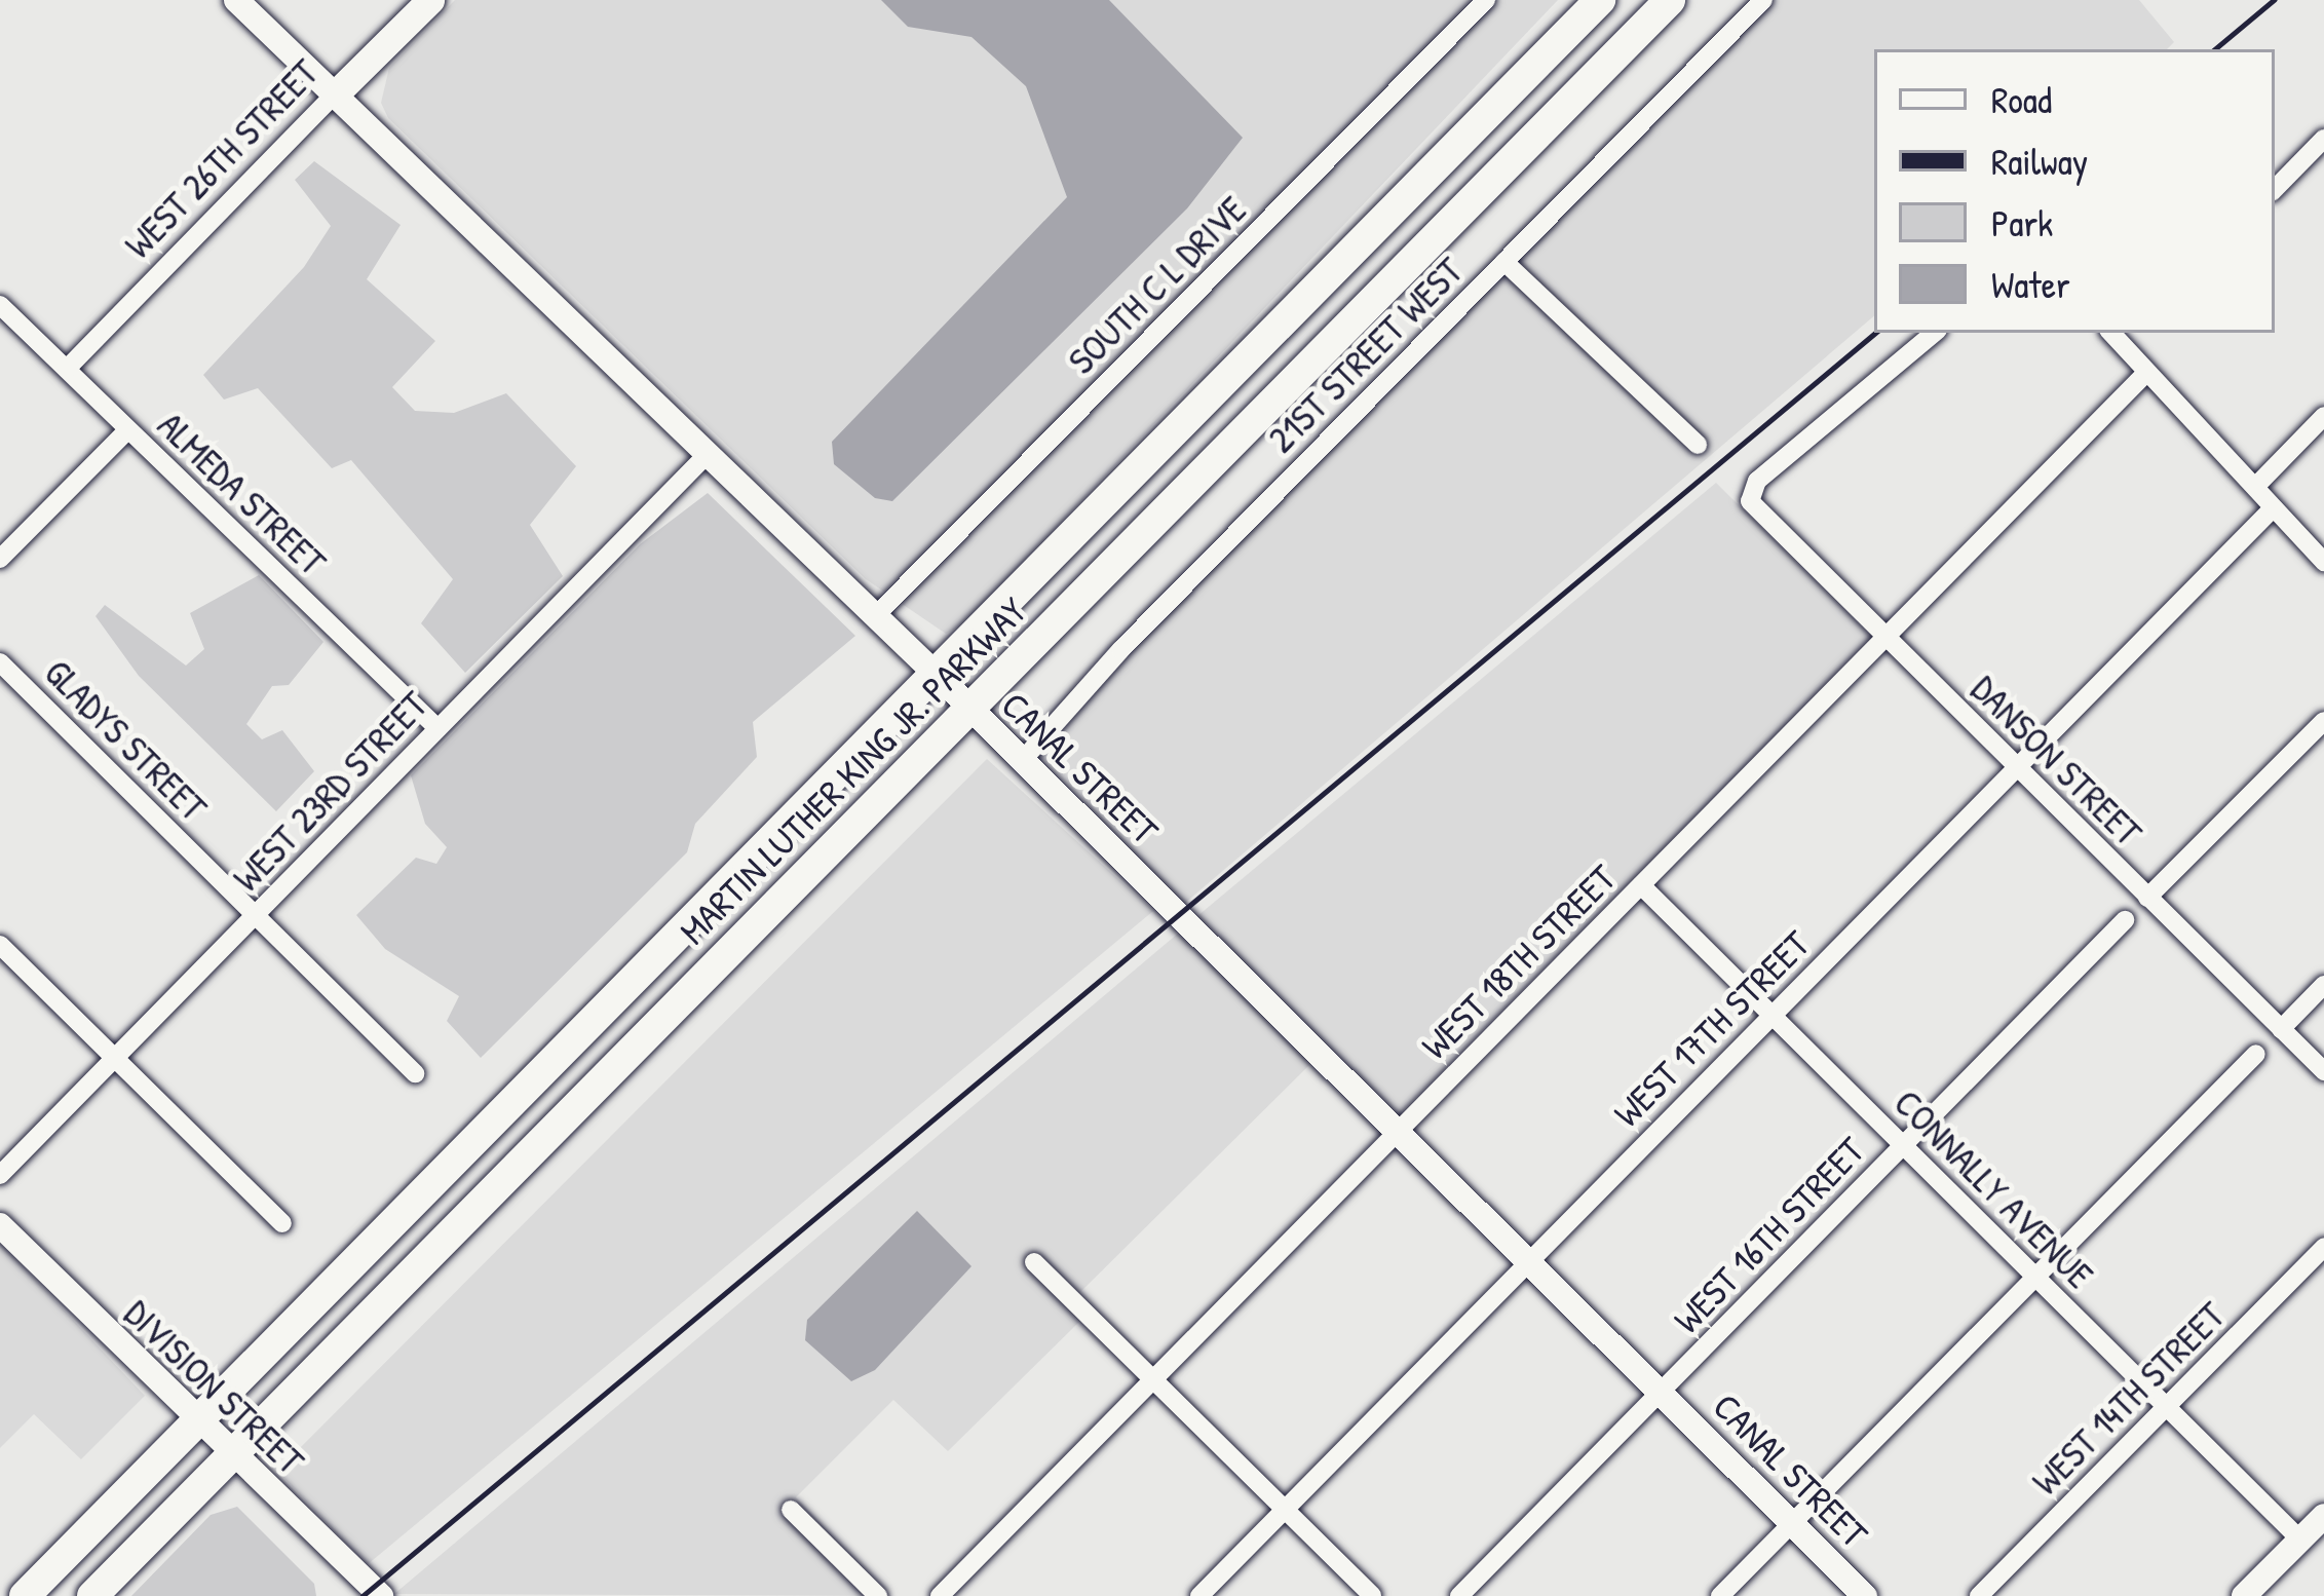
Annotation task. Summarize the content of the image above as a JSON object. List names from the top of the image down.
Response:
{
  "streets": {
    "highway": ["MARTIN LUTHER KING JR. PARKWAY"],
    "main road": ["WEST 26TH STREET"],
    "street": [
      "SOUTH C L DRIVE",
      "21ST STREET WEST",
      "ALMEDA STREET",
      "GLADYS STREET",
      "DANSON STREET",
      "CANAL STREET",
      "WEST 23RD STREET",
      "WEST 18TH STREET",
      "WEST 17TH STREET",
      "CONNALLY AVENUE",
      "WEST 16TH STREET",
      "DIVISION STREET",
      "WEST 14TH STREET"
    ]
  },
  "crossings": [
    ["WEST 26TH STREET", "ALMEDA STREET"],
    ["WEST 26TH STREET", "CANAL STREET"],
    ["SOUTH C L DRIVE", "CANAL STREET"],
    ["21ST STREET WEST", "CANAL STREET"],
    ["ALMEDA STREET", "WEST 23RD STREET"],
    ["GLADYS STREET", "WEST 23RD STREET"],
    ["DANSON STREET", "WEST 18TH STREET"],
    ["DANSON STREET", "WEST 17TH STREET"],
    ["CANAL STREET", "MARTIN LUTHER KING JR. PARKWAY"],
    ["CANAL STREET", "WEST 23RD STREET"],
    ["CANAL STREET", "WEST 18TH STREET"],
    ["CANAL STREET", "WEST 17TH STREET"],
    ["CANAL STREET", "WEST 16TH STREET"],
    ["MARTIN LUTHER KING JR. PARKWAY", "DIVISION STREET"],
    ["WEST 18TH STREET", "CONNALLY AVENUE"],
    ["WEST 17TH STREET", "CONNALLY AVENUE"],
    ["CONNALLY AVENUE", "WEST 16TH STREET"],
    ["CONNALLY AVENUE", "WEST 14TH STREET"]
  ],
  "legend": [
    "Road",
    "Railway",
    "Park",
    "Water"
  ]
}
